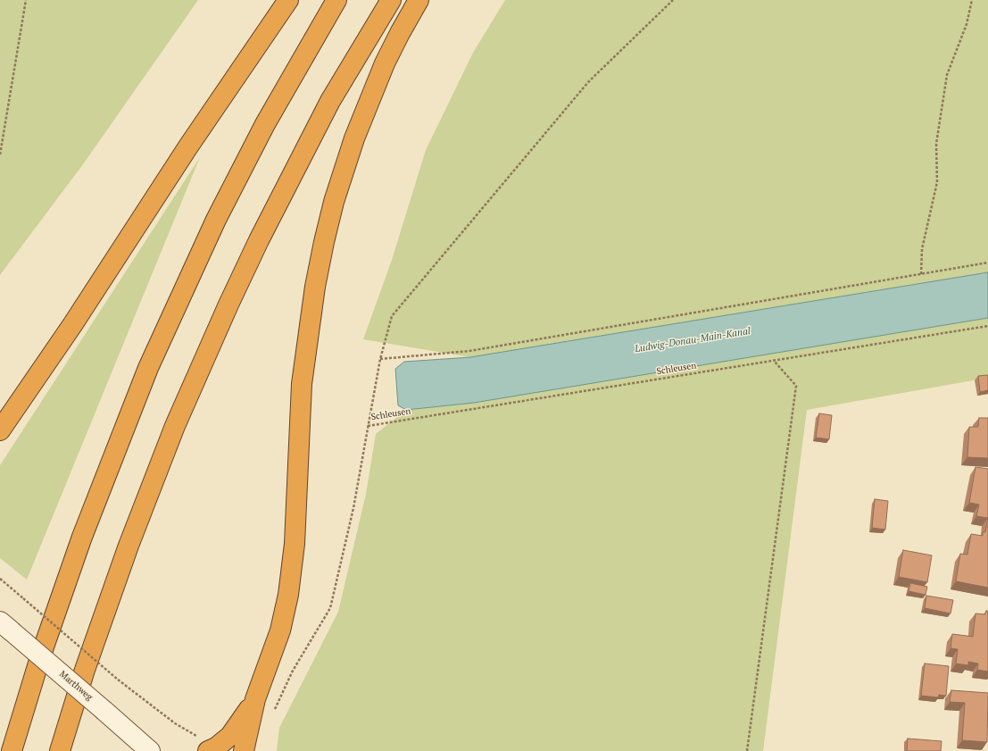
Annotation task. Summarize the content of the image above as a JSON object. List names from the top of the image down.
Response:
{
  "streets": {
    "main road": ["Marthweg"],
    "path": ["Schleusen"]
  },
  "water": ["Ludwig-Donau-Main-Kanal"]
}
